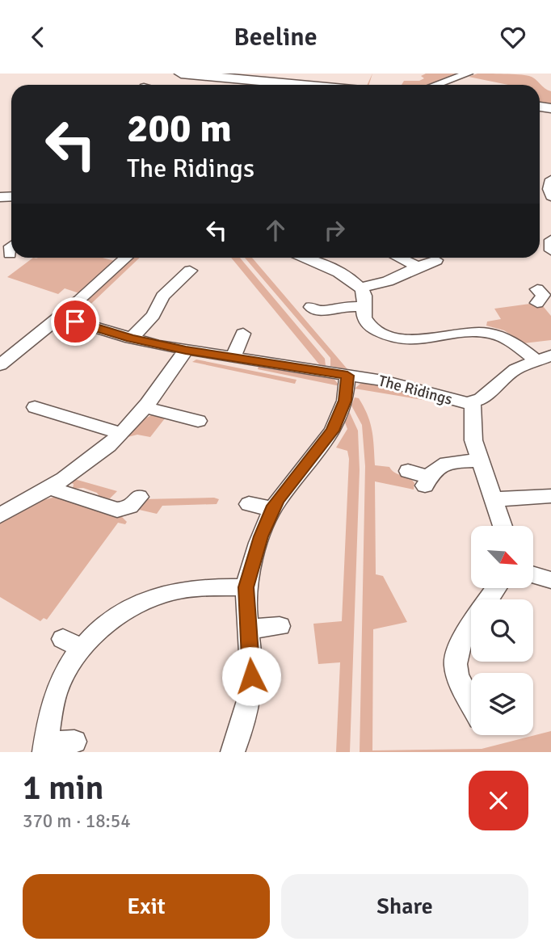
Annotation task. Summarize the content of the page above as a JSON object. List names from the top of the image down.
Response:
{
  "streets": {
    "street": ["The Ridings"]
  },
  "north": "bottom right",
  "page": {
    "header": "Beeline",
    "turn": ["200 m", "The Ridings"],
    "heading": ["1 min", "370 m · 18:54"],
    "buttons": ["Exit", "Share"]
  }
}
